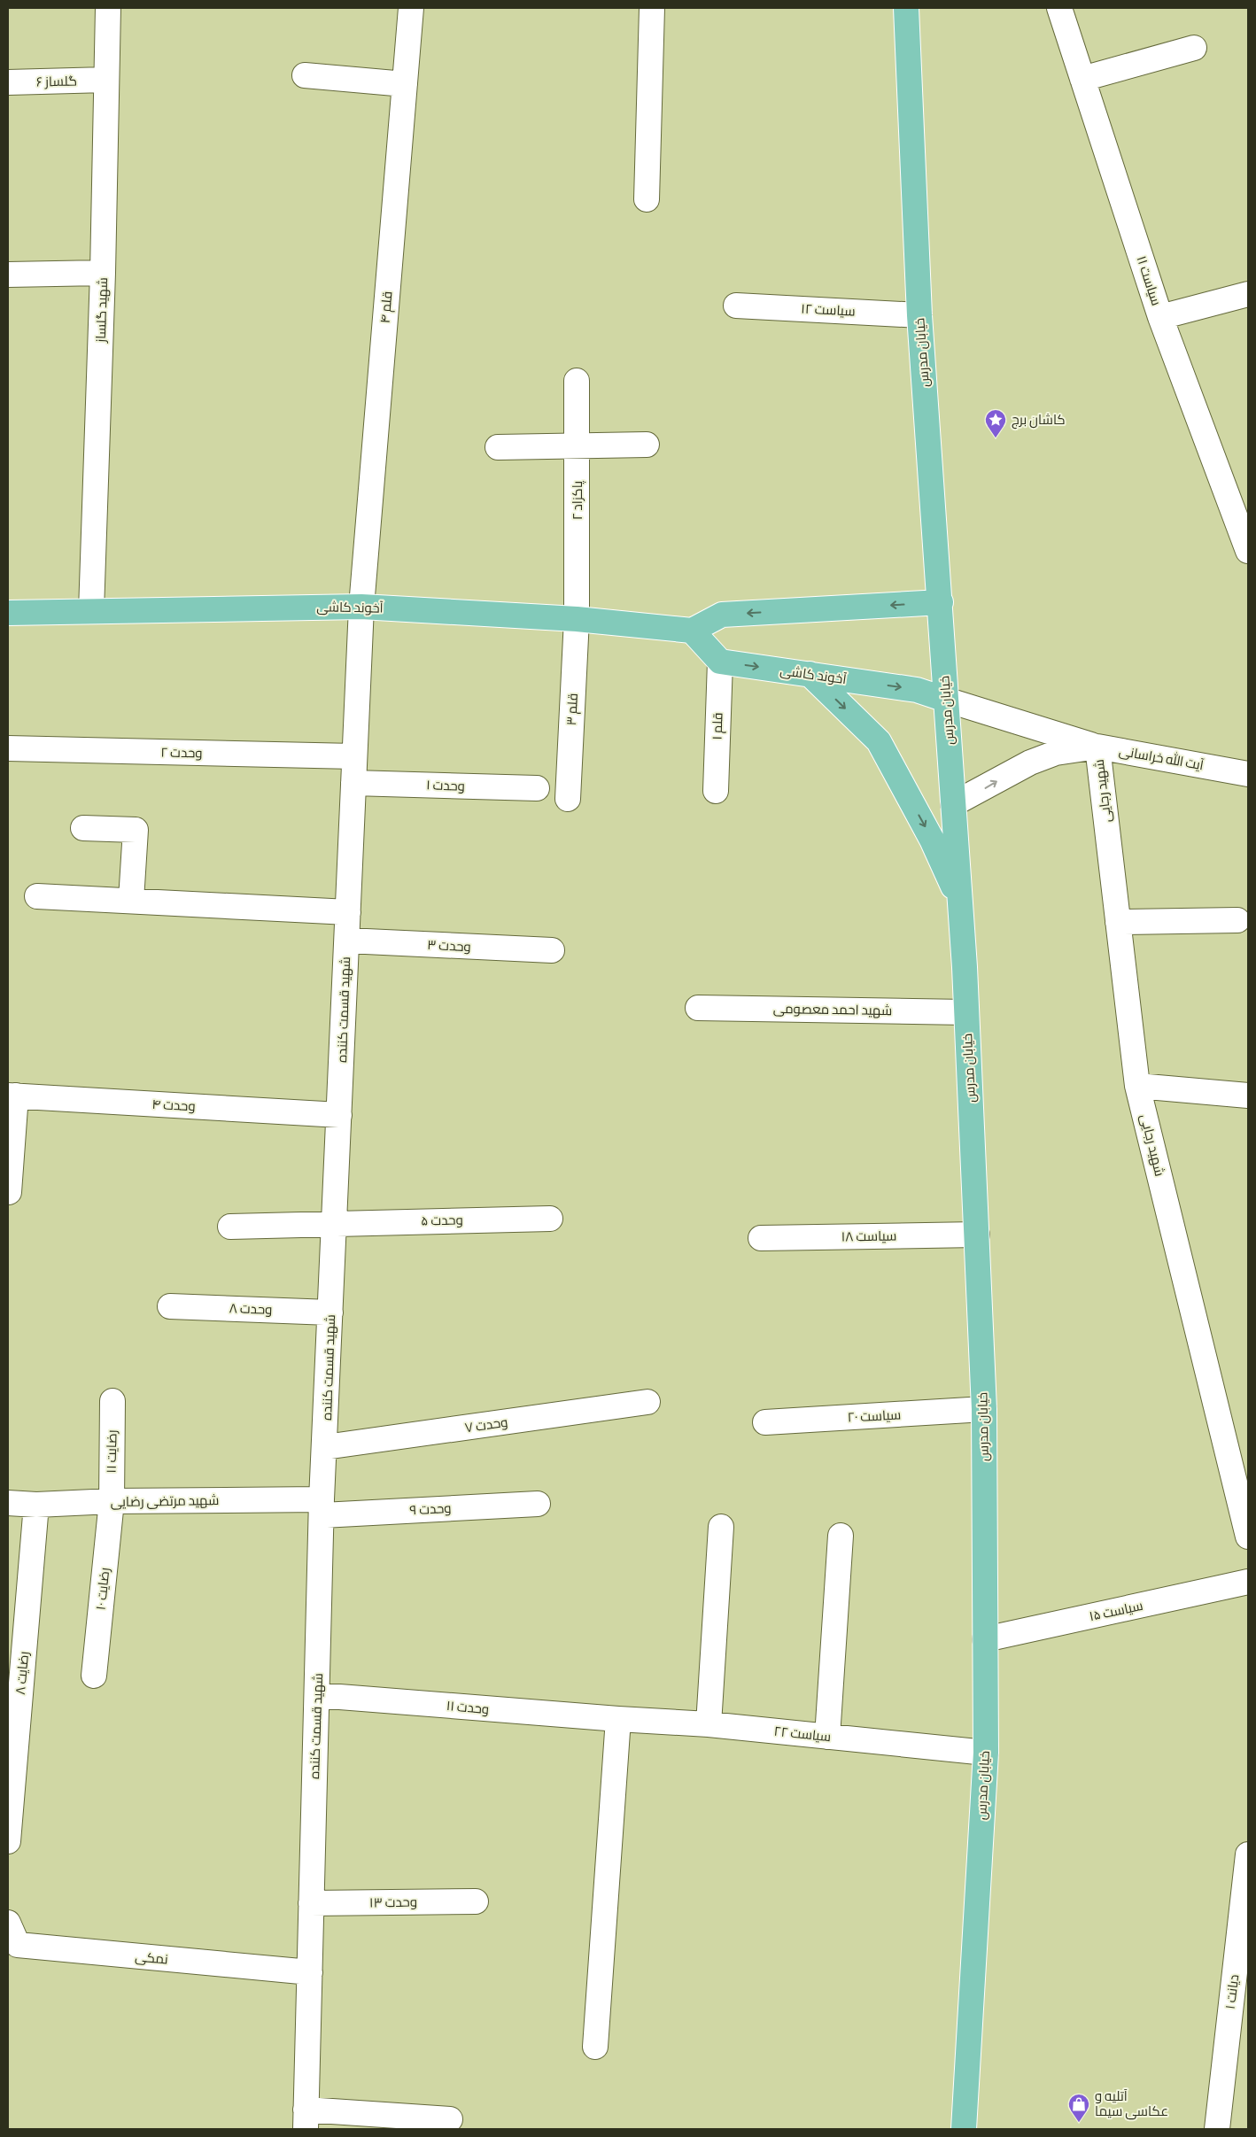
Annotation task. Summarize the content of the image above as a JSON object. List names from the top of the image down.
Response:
{
  "streets": {
    "main road": ["خیابان مدرس", "آخوند کاشی"],
    "street": [
      "گلساز ۶",
      "سیاست ۱۱",
      "قلم ۴",
      "شهید گلساز",
      "سیاست ۱۲",
      "پاکزاد ۲",
      "قلم ۳",
      "قلم ۱",
      "وحدت ۲",
      "آیت الله خراسانی",
      "وحدت ۱",
      "شهید رجایی",
      "وحدت ۳",
      "شهید قسمت کننده",
      "شهید احمد معصومی",
      "وحدت ۴",
      "وحدت ۵",
      "سیاست ۱۸",
      "وحدت ۸",
      "سیاست ۲۰",
      "وحدت ۷",
      "رضایت ۱۱",
      "شهید مرتضی رضایی",
      "وحدت ۹",
      "رضایت ۱۰",
      "سیاست ۱۵",
      "رضایت ۸",
      "وحدت ۱۱",
      "سیاست ۲۲",
      "وحدت ۱۳",
      "نمکی",
      "دیانت ۱"
    ]
  },
  "crossings": [
    ["گلساز ۶", "شهید گلساز"],
    ["قلم ۴", "آخوند کاشی"],
    ["قلم ۴", "شهید قسمت کننده"],
    ["شهید گلساز", "آخوند کاشی"],
    ["سیاست ۱۲", "خیابان مدرس"],
    ["خیابان مدرس", "آخوند کاشی"],
    ["خیابان مدرس", "آیت الله خراسانی"],
    ["خیابان مدرس", "شهید احمد معصومی"],
    ["خیابان مدرس", "سیاست ۱۸"],
    ["خیابان مدرس", "سیاست ۲۰"],
    ["خیابان مدرس", "سیاست ۱۵"],
    ["خیابان مدرس", "سیاست ۲۲"],
    ["پاکزاد ۲", "آخوند کاشی"],
    ["پاکزاد ۲", "قلم ۳"],
    ["آخوند کاشی", "قلم ۳"],
    ["آخوند کاشی", "قلم ۱"],
    ["آخوند کاشی", "شهید قسمت کننده"],
    ["وحدت ۲", "شهید قسمت کننده"],
    ["آیت الله خراسانی", "شهید رجایی"],
    ["وحدت ۱", "شهید قسمت کننده"],
    ["وحدت ۳", "شهید قسمت کننده"],
    ["شهید قسمت کننده", "وحدت ۴"],
    ["شهید قسمت کننده", "وحدت ۵"],
    ["شهید قسمت کننده", "وحدت ۸"],
    ["شهید قسمت کننده", "وحدت ۷"],
    ["شهید قسمت کننده", "شهید مرتضی رضایی"],
    ["شهید قسمت کننده", "وحدت ۹"],
    ["شهید قسمت کننده", "وحدت ۱۱"],
    ["شهید قسمت کننده", "وحدت ۱۳"],
    ["شهید قسمت کننده", "نمکی"],
    ["رضایت ۱۱", "شهید مرتضی رضایی"],
    ["رضایت ۱۱", "رضایت ۱۰"],
    ["شهید مرتضی رضایی", "وحدت ۹"],
    ["شهید مرتضی رضایی", "رضایت ۱۰"],
    ["شهید مرتضی رضایی", "رضایت ۸"],
    ["وحدت ۱۱", "سیاست ۲۲"]
  ],
  "one_way": ["آیت الله خراسانی"],
  "places": {
    "place": ["کاشان برج"],
    "shop": ["آتلیه و عکاسی سیما"]
  }
}
